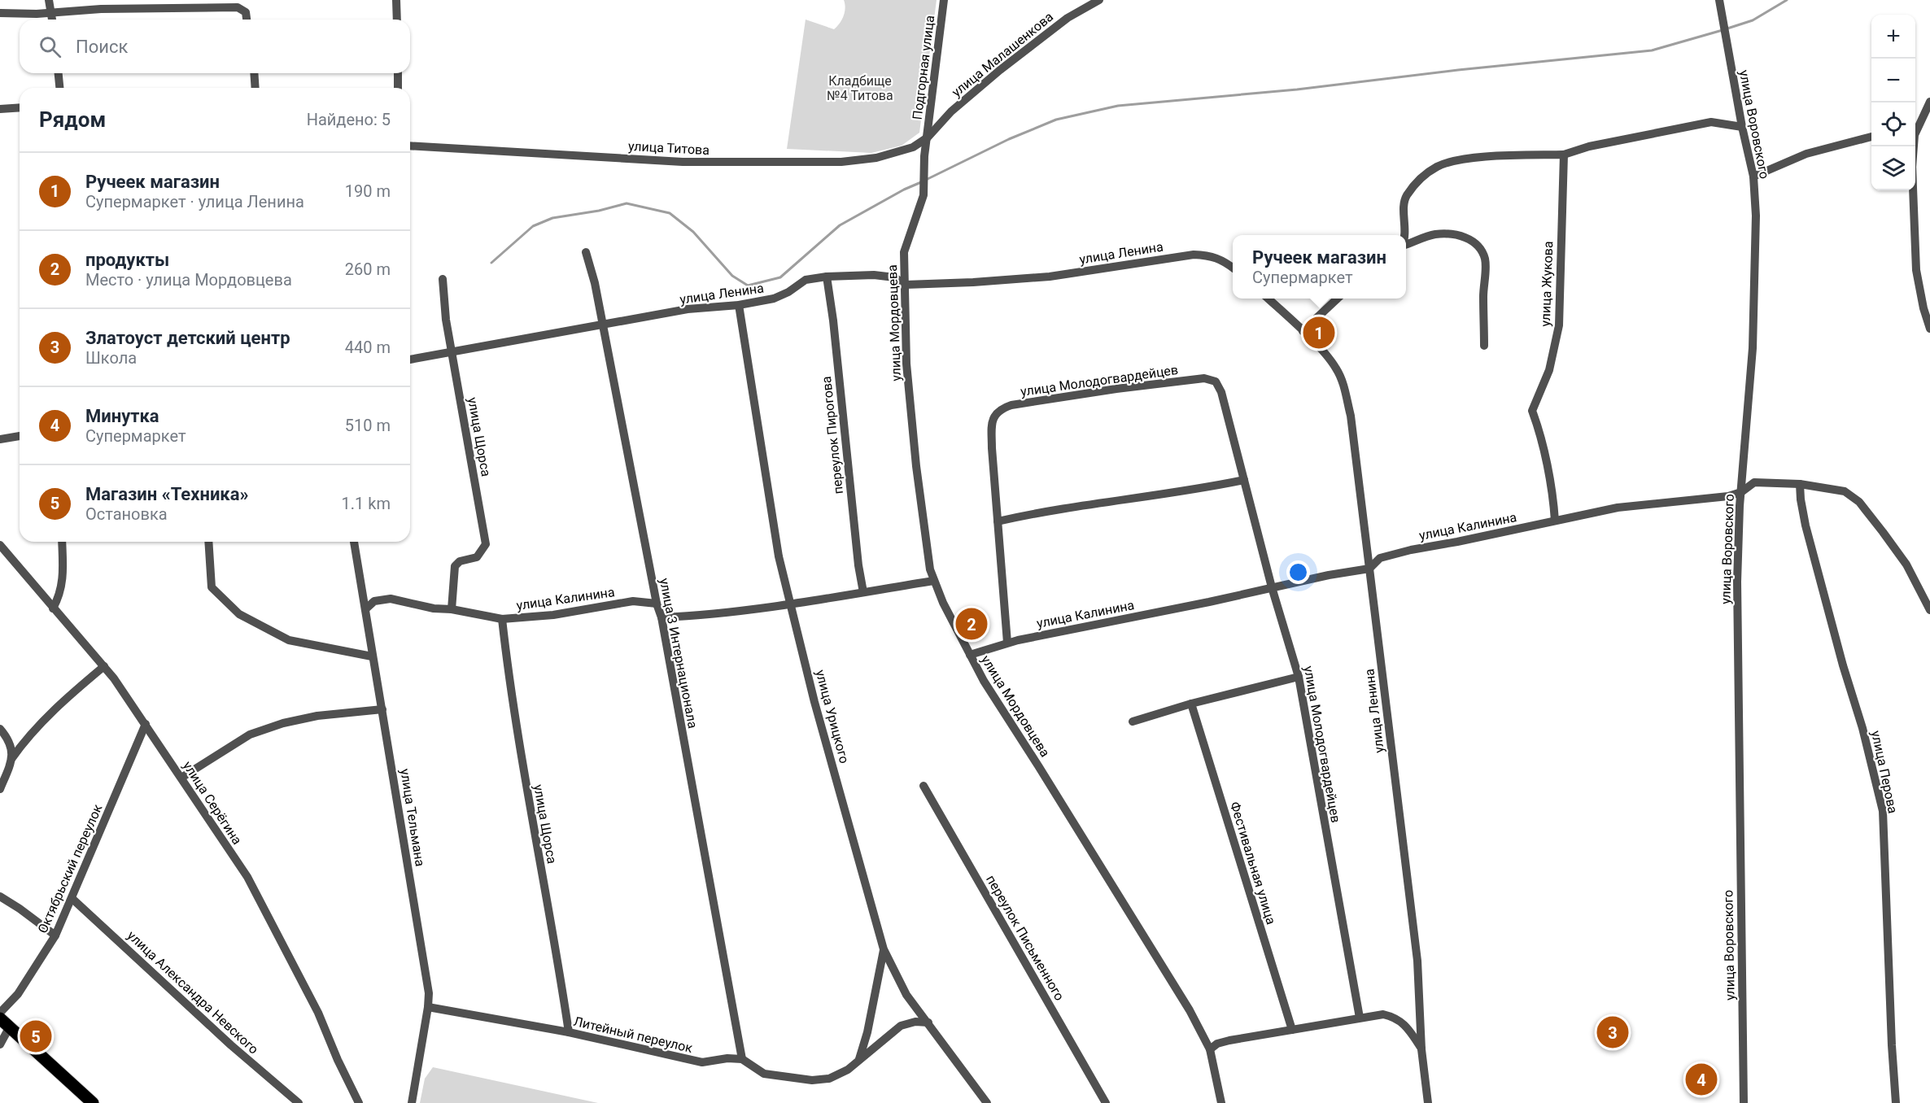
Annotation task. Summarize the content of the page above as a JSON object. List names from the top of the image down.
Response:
{
  "streets": {
    "street": [
      "улица Малашенкова",
      "Подгорная улица",
      "улица Воровского",
      "улица Титова",
      "улица Ленина",
      "улица Жукова",
      "улица Мордовцева",
      "улица Молодогвардейцев",
      "переулок Пирогова",
      "улица Щорса",
      "улица Калинина",
      "улица 3 Интернационала",
      "улица Урицкого",
      "улица Перова",
      "улица Серёгина",
      "улица Тельмана",
      "Фестивальная улица",
      "Октябрьский переулок",
      "переулок Письменного",
      "улица Александра Невского",
      "Литейный переулок"
    ]
  },
  "crossings": [
    ["улица Малашенкова", "Подгорная улица"],
    ["улица Малашенкова", "улица Титова"],
    ["улица Малашенкова", "улица Мордовцева"],
    ["Подгорная улица", "улица Титова"],
    ["Подгорная улица", "улица Мордовцева"],
    ["улица Воровского", "улица Калинина"],
    ["улица Титова", "улица Мордовцева"],
    ["улица Ленина", "улица Мордовцева"],
    ["улица Ленина", "переулок Пирогова"],
    ["улица Ленина", "улица Щорса"],
    ["улица Ленина", "улица Калинина"],
    ["улица Ленина", "улица 3 Интернационала"],
    ["улица Ленина", "улица Урицкого"],
    ["улица Жукова", "улица Калинина"],
    ["улица Мордовцева", "улица Калинина"],
    ["улица Молодогвардейцев", "улица Калинина"],
    ["улица Щорса", "улица Калинина"],
    ["улица Щорса", "Литейный переулок"],
    ["улица Калинина", "улица 3 Интернационала"],
    ["улица Калинина", "улица Перова"],
    ["улица Калинина", "улица Тельмана"],
    ["улица 3 Интернационала", "Литейный переулок"],
    ["улица Серёгина", "Октябрьский переулок"],
    ["улица Тельмана", "Литейный переулок"],
    ["Октябрьский переулок", "улица Александра Невского"]
  ],
  "parks": ["Кладбище №4 Титова"],
  "page": {
    "map_buttons": ["+", "−"],
    "search": "Поиск",
    "heading": ["Рядом", "Найдено: 5"],
    "list": [
      {
        "mark": "1",
        "name": "Ручеек магазин",
        "note": "Супермаркет · улица Ленина",
        "value": "190 m"
      },
      {
        "mark": "2",
        "name": "продукты",
        "note": "Место · улица Мордовцева",
        "value": "260 m"
      },
      {
        "mark": "3",
        "name": "Златоуст детский центр",
        "note": "Школа",
        "value": "440 m"
      },
      {
        "mark": "4",
        "name": "Минутка",
        "note": "Супермаркет",
        "value": "510 m"
      },
      {
        "mark": "5",
        "name": "Магазин «Техника»",
        "note": "Остановка",
        "value": "1.1 km"
      }
    ],
    "popup": ["Ручеек магазин", "Супермаркет"],
    "pins": [
      "1",
      "2",
      "3",
      "5",
      "4"
    ]
  }
}
